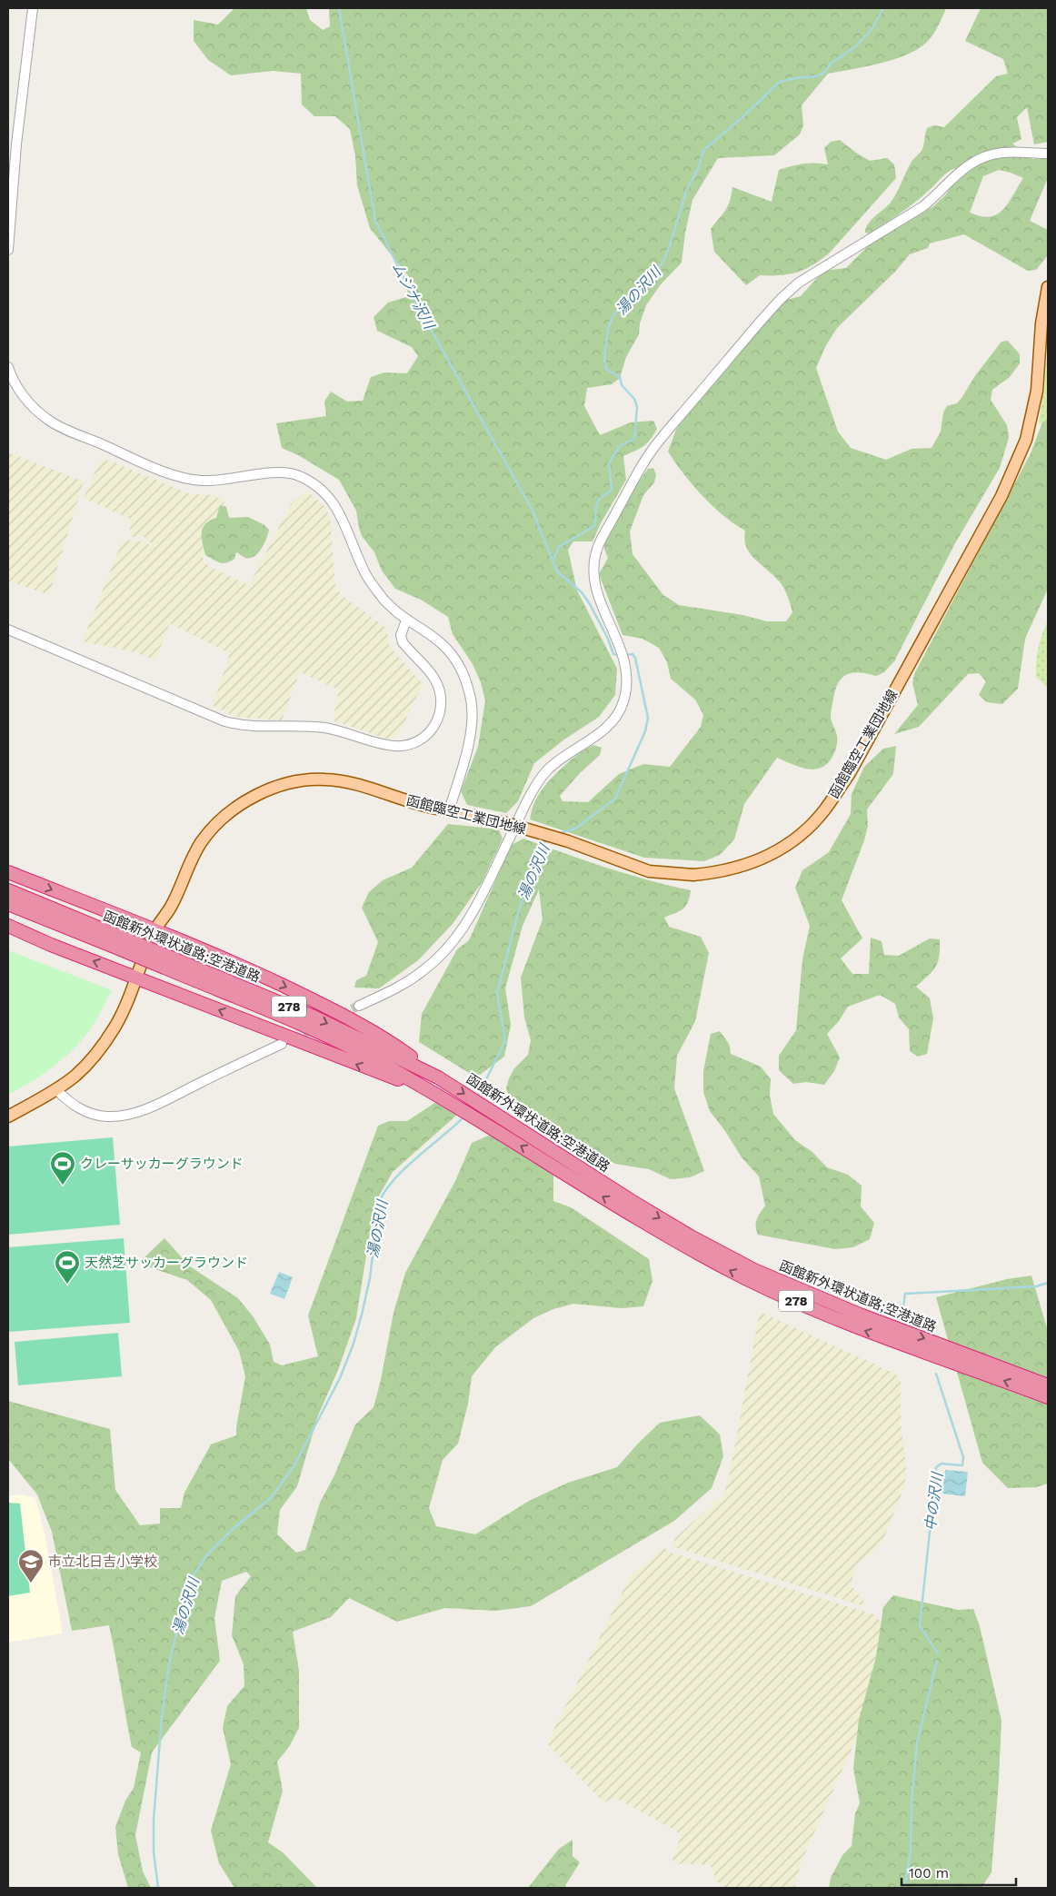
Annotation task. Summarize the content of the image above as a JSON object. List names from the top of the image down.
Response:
{
  "streets": {
    "highway": ["函館新外環状道路;空港道路", "278"],
    "main road": ["函館臨空工業団地線"]
  },
  "water": ["湯の沢川", "ムジナ沢川", "中の沢川"],
  "places": {
    "sports": ["クレーサッカーグラウンド", "天然芝サッカーグラウンド"],
    "school or university": ["市立北日吉小学校"]
  },
  "scale_bar": "100 m"
}
